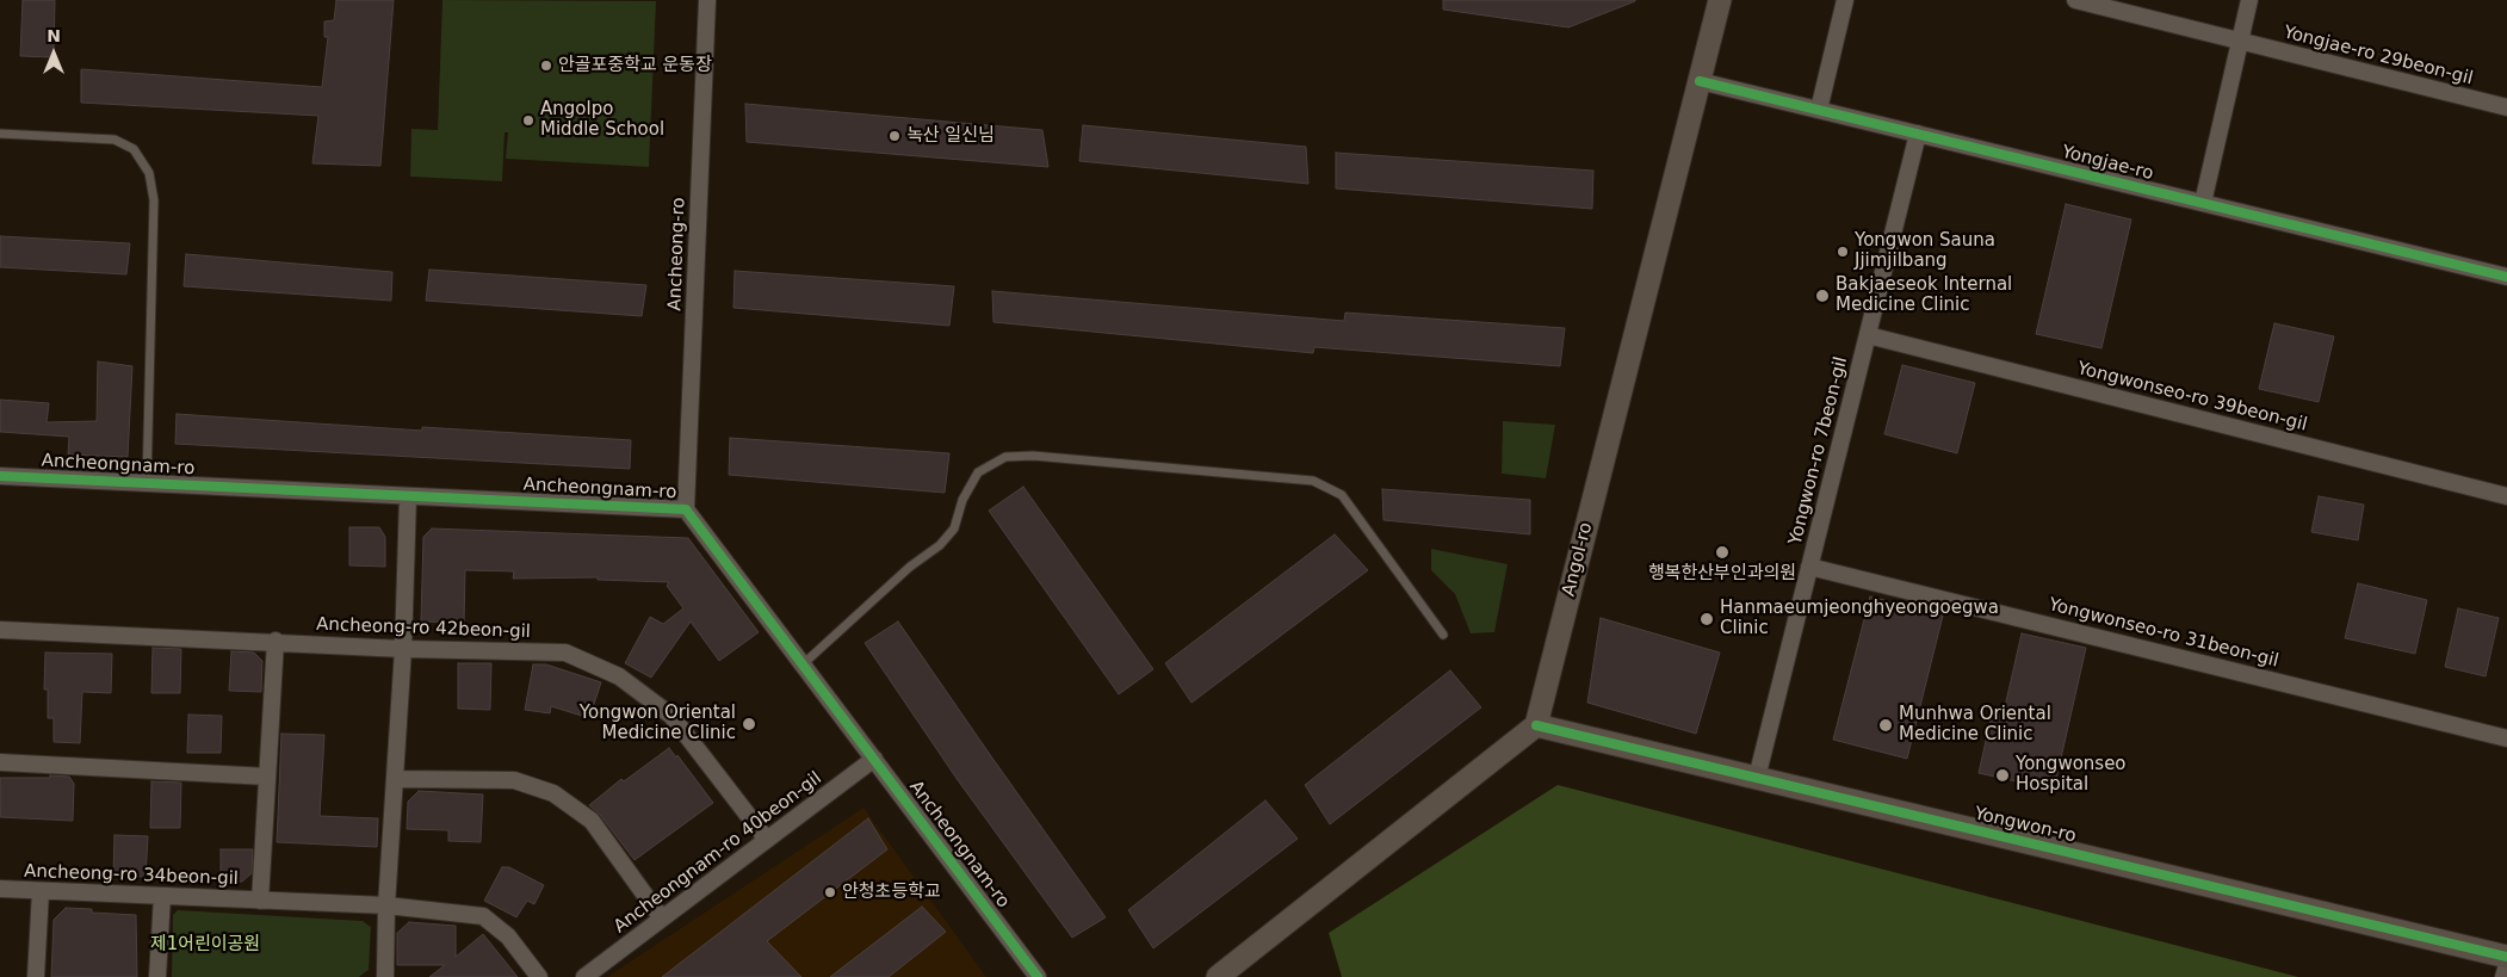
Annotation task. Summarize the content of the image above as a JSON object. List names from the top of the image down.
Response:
{
  "streets": {
    "main road": ["Angol-ro", "Yongwon-ro"],
    "street": [
      "Yongjae-ro 29beon-gil",
      "Yongjae-ro",
      "Ancheong-ro",
      "Yongwonseo-ro 39beon-gil",
      "Yongwon-ro 7beon-gil",
      "Ancheongnam-ro",
      "Ancheong-ro 42beon-gil",
      "Yongwonseo-ro 31beon-gil",
      "Ancheongnam-ro 40beon-gil",
      "Ancheong-ro 34beon-gil"
    ]
  },
  "crossings": [
    ["Yongjae-ro", "Yongwon-ro 7beon-gil"],
    ["Yongjae-ro", "Angol-ro"],
    ["Ancheong-ro", "Ancheongnam-ro"],
    ["Yongwonseo-ro 39beon-gil", "Yongwon-ro 7beon-gil"],
    ["Yongwon-ro 7beon-gil", "Yongwonseo-ro 31beon-gil"],
    ["Yongwon-ro 7beon-gil", "Yongwon-ro"],
    ["Ancheongnam-ro", "Ancheongnam-ro 40beon-gil"],
    ["Angol-ro", "Yongwon-ro"],
    ["Ancheong-ro 42beon-gil", "Ancheongnam-ro 40beon-gil"],
    ["Ancheong-ro 42beon-gil", "Ancheong-ro 34beon-gil"]
  ],
  "parks": ["제1어린이공원"],
  "places": [
    "안골포중학교 운동장",
    "Angolpo Middle School",
    "녹산 일신님",
    "Yongwon Sauna Jjimjilbang",
    "Bakjaeseok Internal Medicine Clinic",
    "행복한산부인과의원",
    "Hanmaeumjeonghyeongoegwa Clinic",
    "Yongwon Oriental Medicine Clinic",
    "Munhwa Oriental Medicine Clinic",
    "Yongwonseo Hospital",
    "안청초등학교"
  ],
  "north": "top"
}
